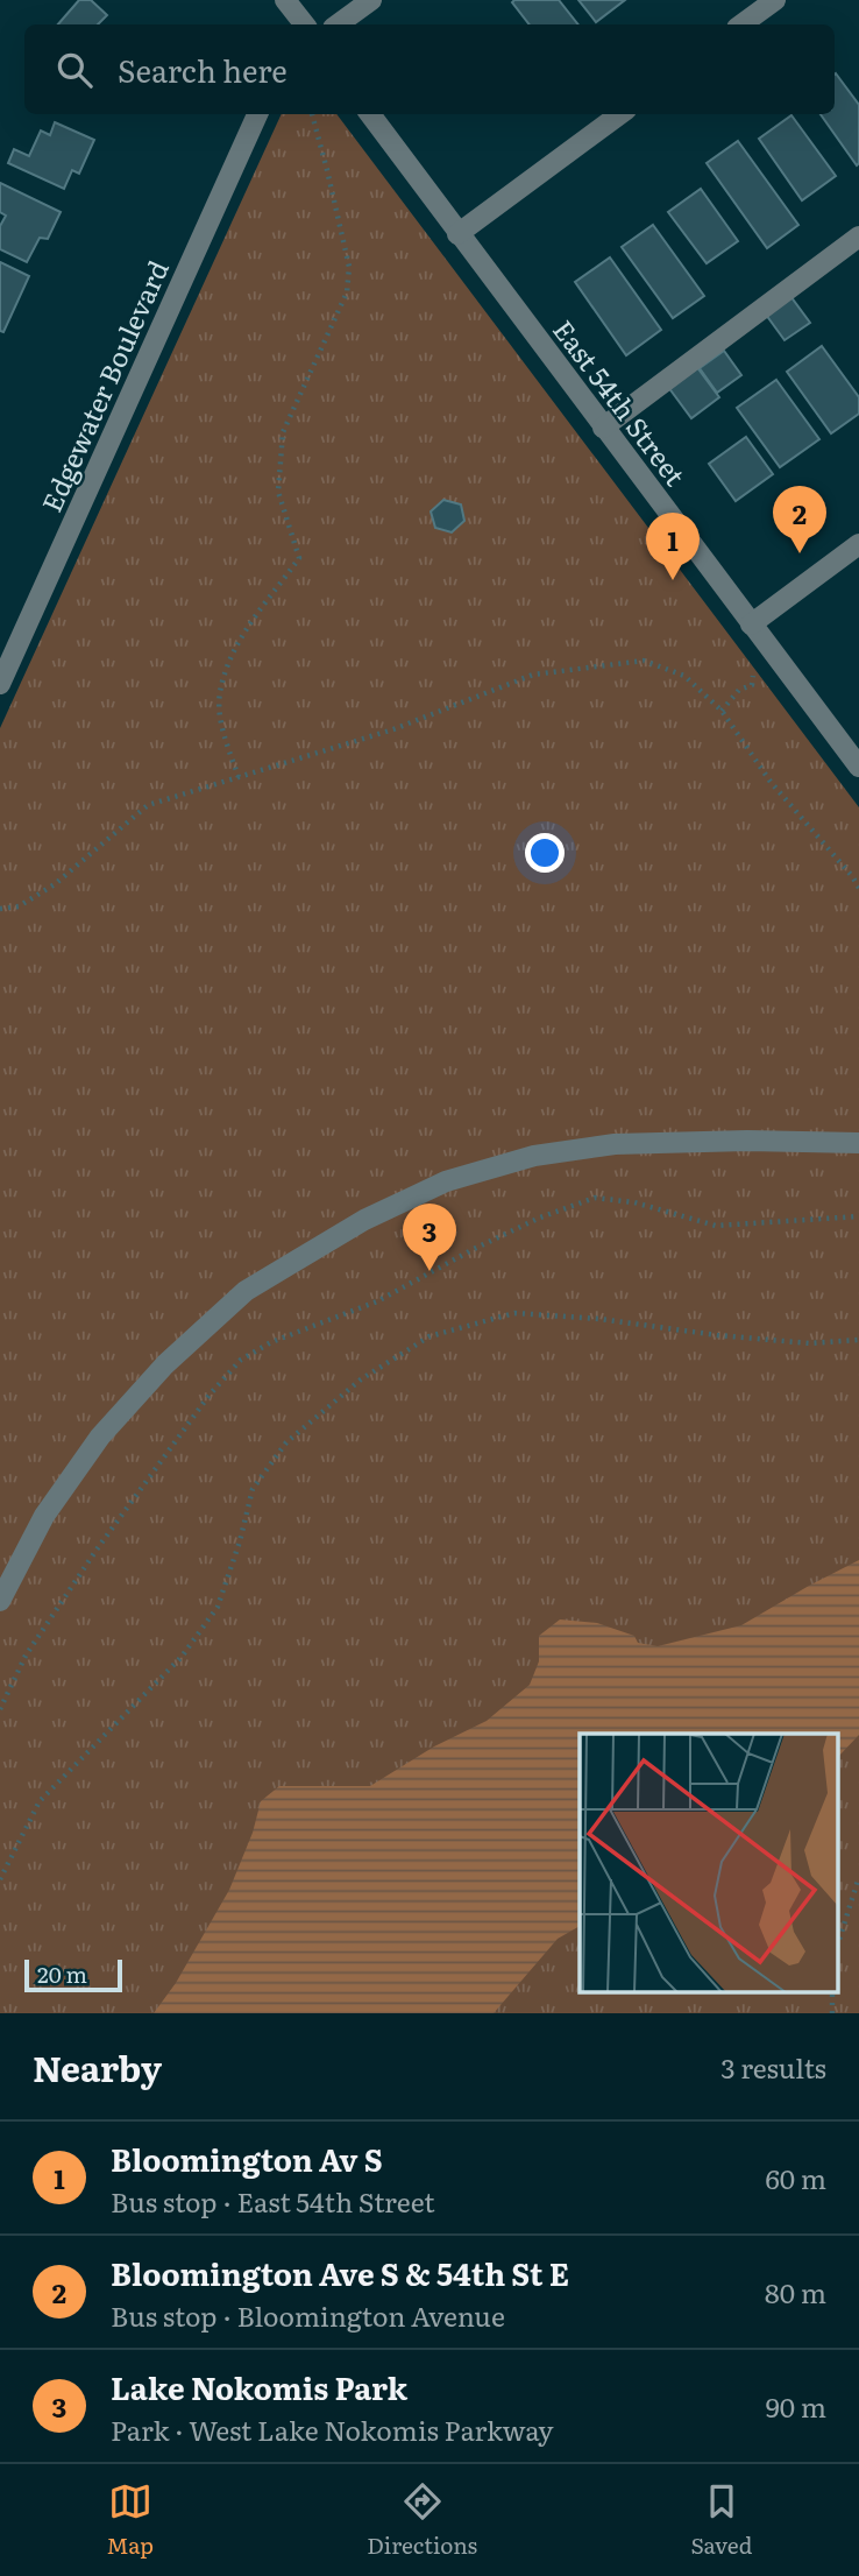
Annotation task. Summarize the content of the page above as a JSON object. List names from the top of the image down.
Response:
{
  "streets": {
    "street": ["Edgewater Boulevard", "East 54th Street"]
  },
  "scale_bar": "20 m",
  "page": {
    "search": "Search here",
    "pins": ["2", "1", "3"],
    "scale": "20 m",
    "heading": ["Nearby", "3 results"],
    "list": [
      {
        "mark": "1",
        "name": "Bloomington Av S",
        "note": "Bus stop · East 54th Street",
        "value": "60 m"
      },
      {
        "mark": "2",
        "name": "Bloomington Ave S & 54th St E",
        "note": "Bus stop · Bloomington Avenue",
        "value": "80 m"
      },
      {
        "mark": "3",
        "name": "Lake Nokomis Park",
        "note": "Park · West Lake Nokomis Parkway",
        "value": "90 m"
      }
    ],
    "nav": ["Map", "Directions", "Saved"]
  }
}
